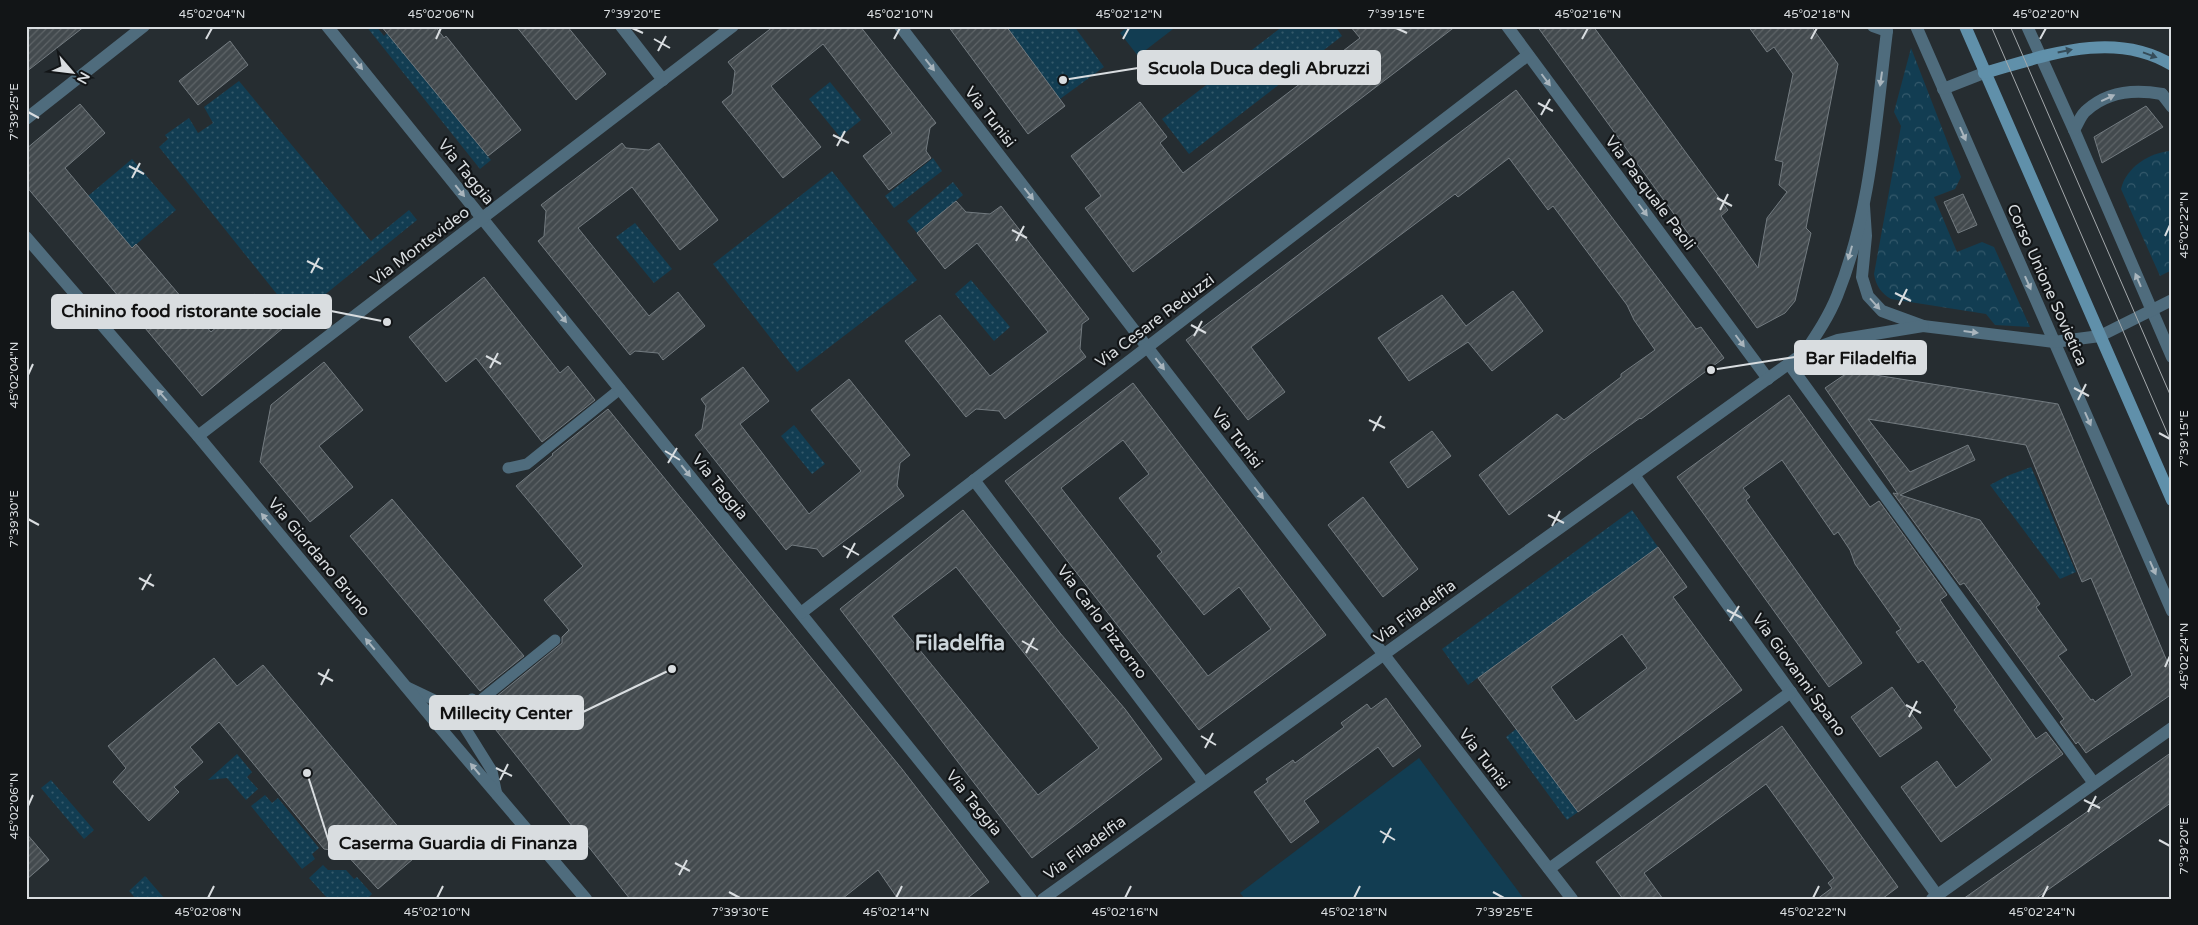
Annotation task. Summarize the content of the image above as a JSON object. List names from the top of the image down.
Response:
{
  "streets": {
    "main road": ["Corso Unione Sovietica"],
    "street": [
      "Via Tunisi",
      "Via Taggia",
      "Via Pasquale Paoli",
      "Via Montevideo",
      "Via Cesare Reduzzi",
      "Via Giordano Bruno",
      "Via Filadelfia",
      "Via Carlo Pizzorno",
      "Via Giovanni Spano"
    ]
  },
  "crossings": [
    ["Via Tunisi", "Via Cesare Reduzzi"],
    ["Via Tunisi", "Via Filadelfia"],
    ["Via Taggia", "Via Montevideo"],
    ["Via Taggia", "Via Cesare Reduzzi"],
    ["Via Pasquale Paoli", "Via Cesare Reduzzi"],
    ["Via Pasquale Paoli", "Via Filadelfia"],
    ["Via Montevideo", "Via Giordano Bruno"],
    ["Via Cesare Reduzzi", "Via Carlo Pizzorno"],
    ["Via Filadelfia", "Via Carlo Pizzorno"],
    ["Via Filadelfia", "Via Giovanni Spano"]
  ],
  "one_way": [
    "Via Tunisi",
    "Via Taggia",
    "Via Pasquale Paoli",
    "Via Giordano Bruno"
  ],
  "districts": ["Filadelfia"],
  "places": [
    "Scuola Duca degli Abruzzi",
    "Chinino food ristorante sociale",
    "Bar Filadelfia",
    "Millecity Center",
    "Caserma Guardia di Finanza"
  ],
  "north": "bottom right",
  "coordinates": [
    "45°02'04\"N",
    "45°02'06\"N",
    "7°39'20\"E",
    "45°02'10\"N",
    "45°02'12\"N",
    "7°39'15\"E",
    "45°02'16\"N",
    "45°02'18\"N",
    "45°02'20\"N",
    "7°39'25\"E",
    "45°02'22\"N",
    "7°39'30\"E",
    "45°02'24\"N",
    "45°02'08\"N",
    "45°02'14\"N"
  ]
}
